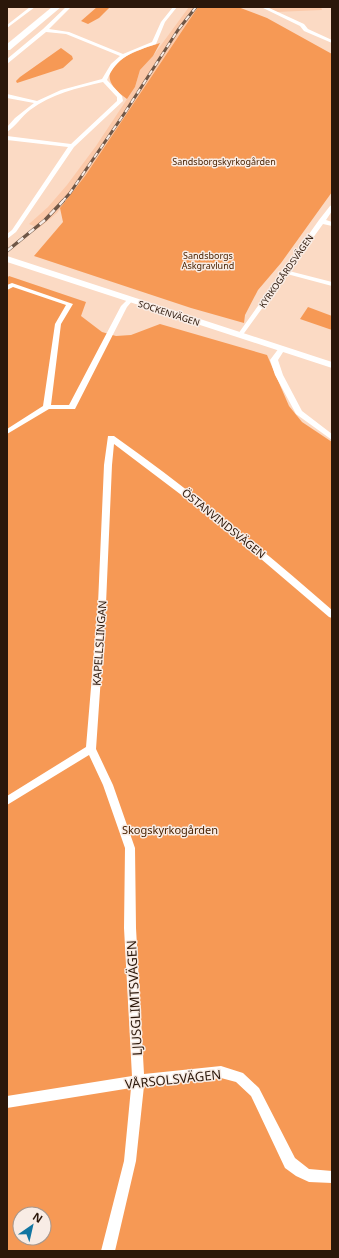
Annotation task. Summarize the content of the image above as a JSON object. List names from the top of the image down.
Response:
{
  "streets": {
    "street": [
      "KYRKOGÅRDSVÄGEN",
      "SOCKENVÄGEN",
      "ÖSTANVINDSVÄGEN",
      "KAPELLSLINGAN",
      "LJUSGLIMTSVÄGEN",
      "VÅRSOLSVÄGEN"
    ]
  },
  "crossings": [
    ["KYRKOGÅRDSVÄGEN", "SOCKENVÄGEN"],
    ["ÖSTANVINDSVÄGEN", "KAPELLSLINGAN"],
    ["KAPELLSLINGAN", "LJUSGLIMTSVÄGEN"],
    ["LJUSGLIMTSVÄGEN", "VÅRSOLSVÄGEN"]
  ],
  "parks": ["Sandsborgskyrkogården", "Sandsborgs Askgravlund", "Skogskyrkogården"],
  "north": "top right"
}
